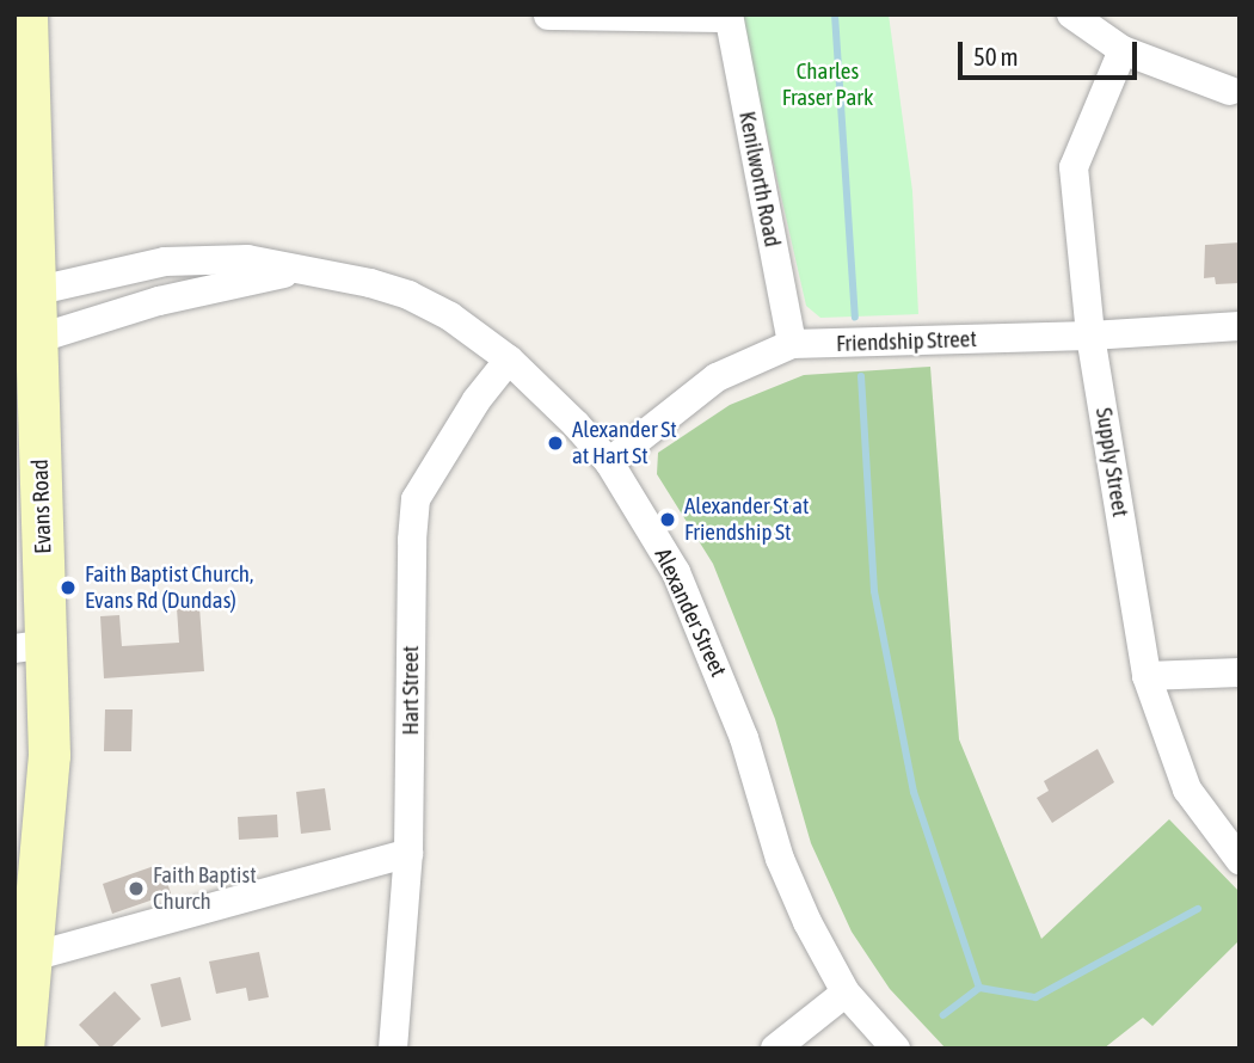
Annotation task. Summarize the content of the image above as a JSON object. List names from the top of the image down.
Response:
{
  "streets": {
    "street": [
      "Kenilworth Road",
      "Friendship Street",
      "Supply Street",
      "Evans Road",
      "Alexander Street",
      "Hart Street"
    ]
  },
  "crossings": [
    ["Kenilworth Road", "Friendship Street"],
    ["Friendship Street", "Supply Street"],
    ["Friendship Street", "Alexander Street"],
    ["Evans Road", "Alexander Street"],
    ["Alexander Street", "Hart Street"]
  ],
  "parks": ["Charles Fraser Park"],
  "places": [
    "Alexander St at Hart St",
    "Alexander St at Friendship St",
    "Faith Baptist Church, Evans Rd (Dundas)",
    "Faith Baptist Church"
  ],
  "scale_bar": "50 m"
}
